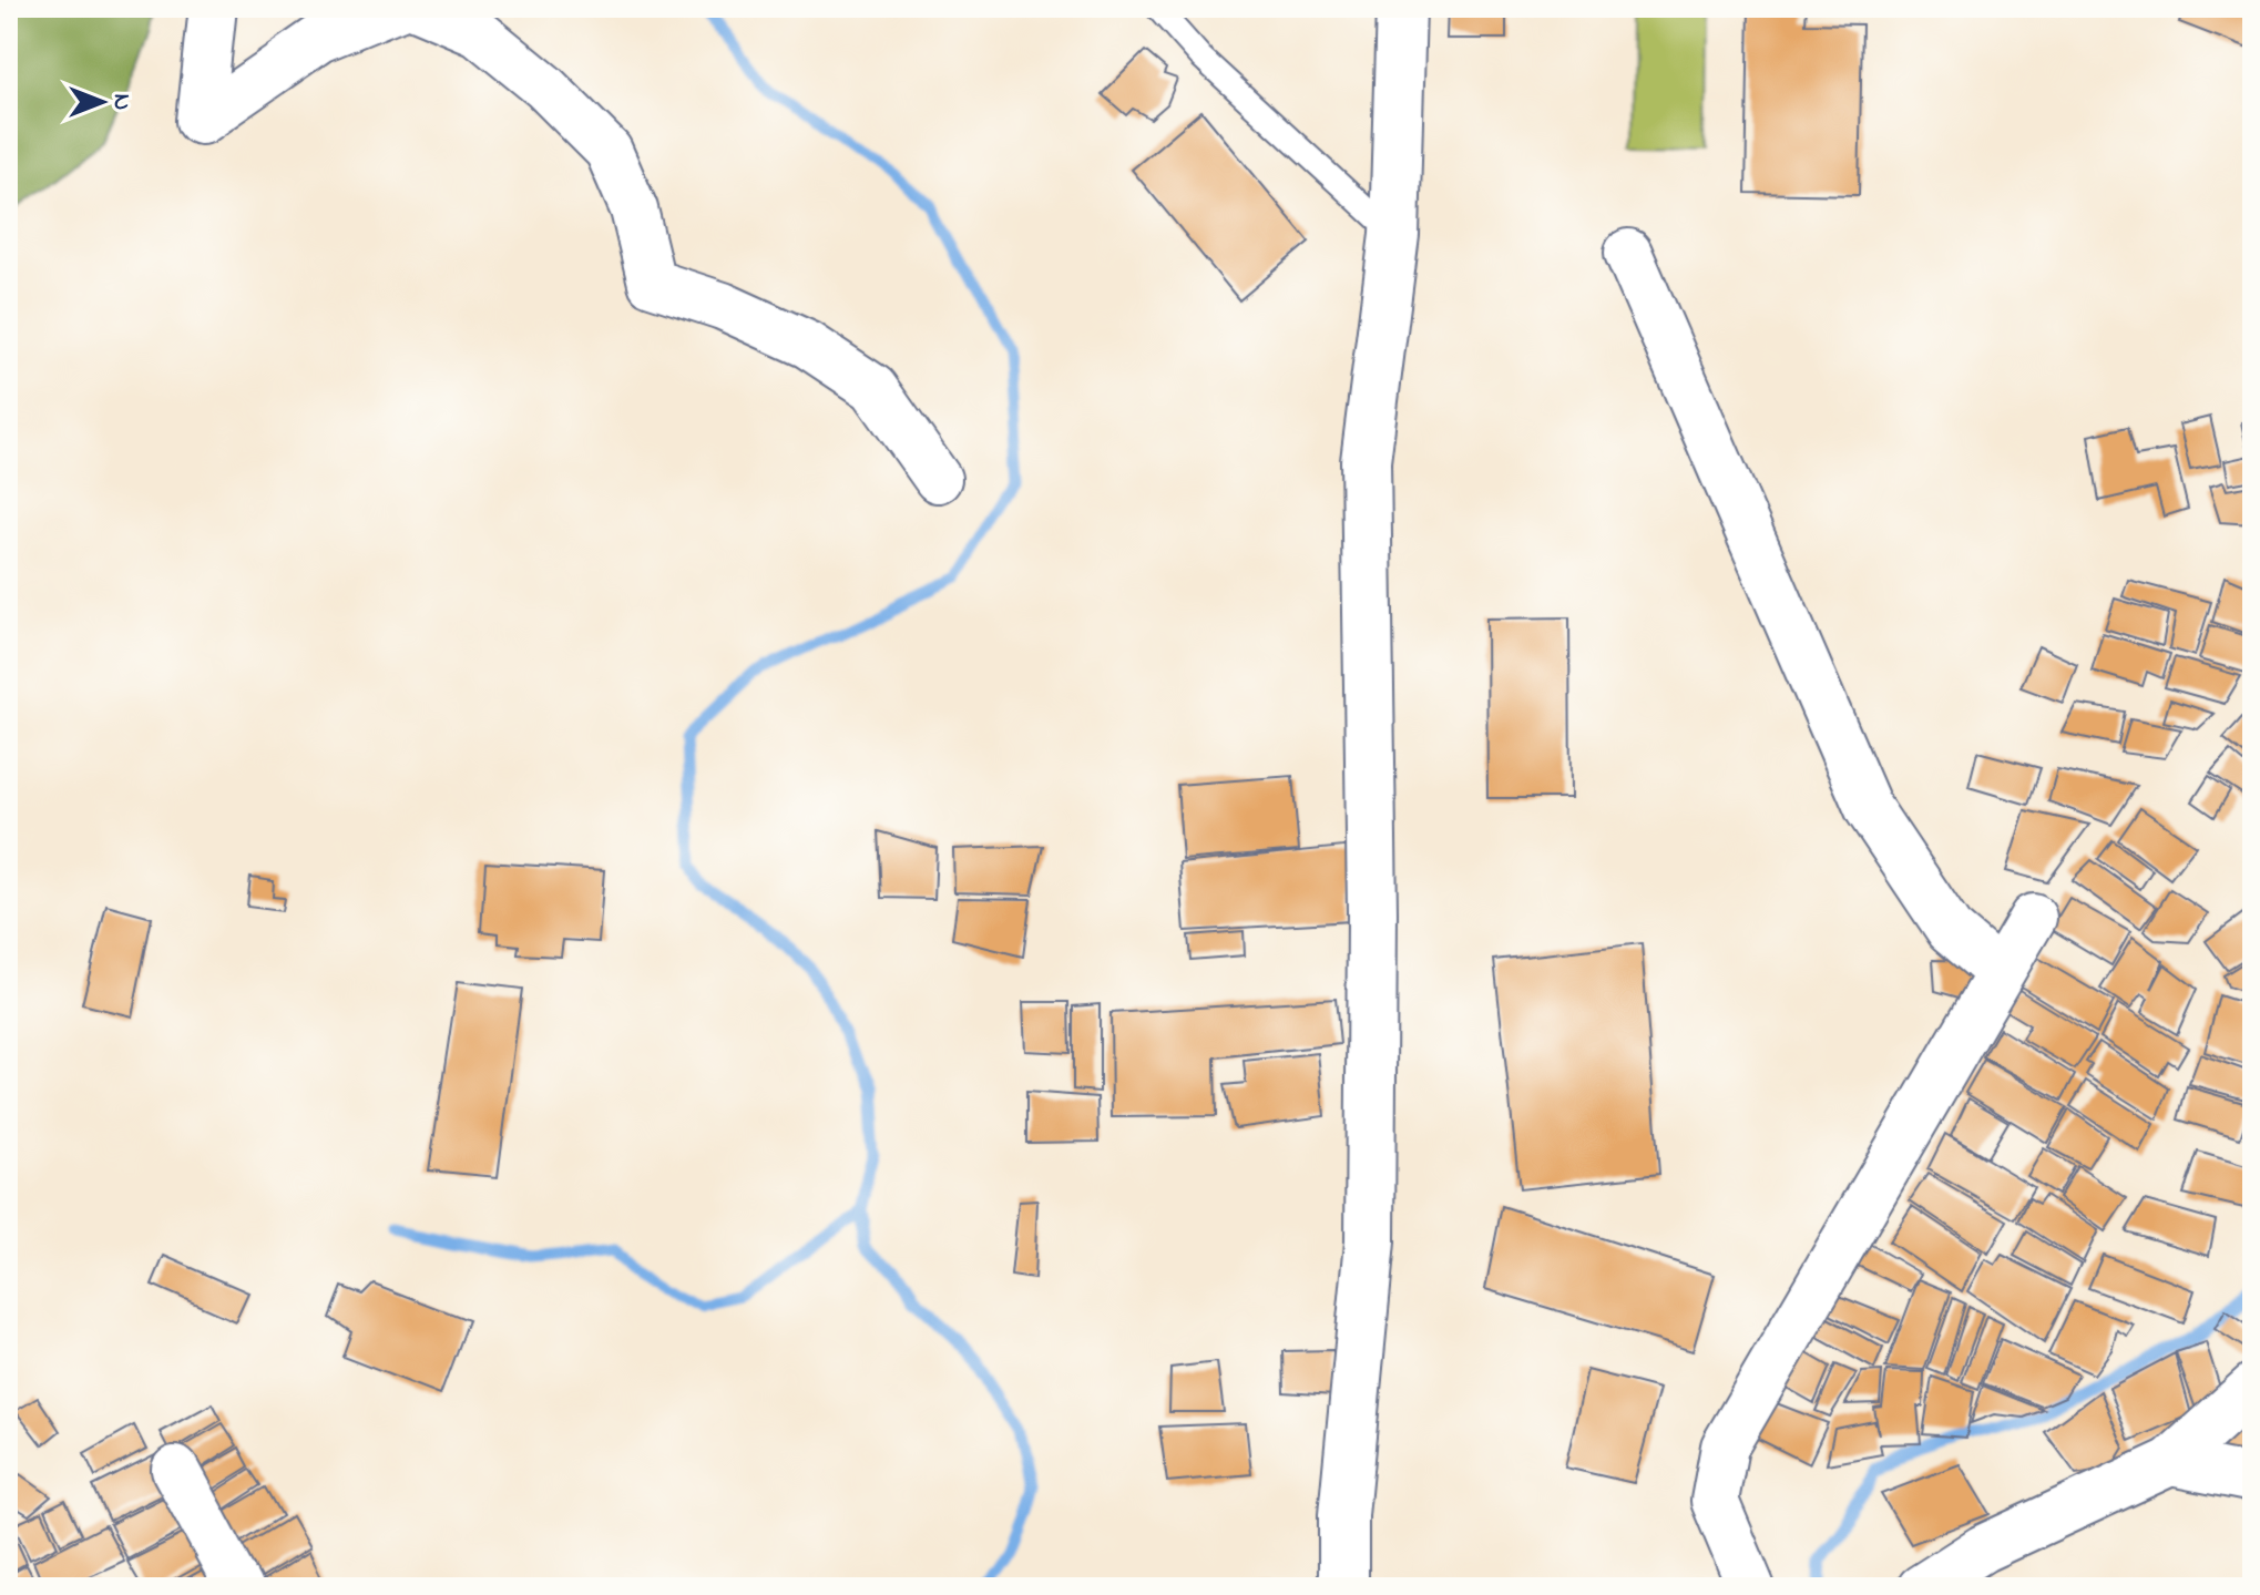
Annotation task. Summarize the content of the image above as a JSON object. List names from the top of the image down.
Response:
{
  "north": "right"
}
